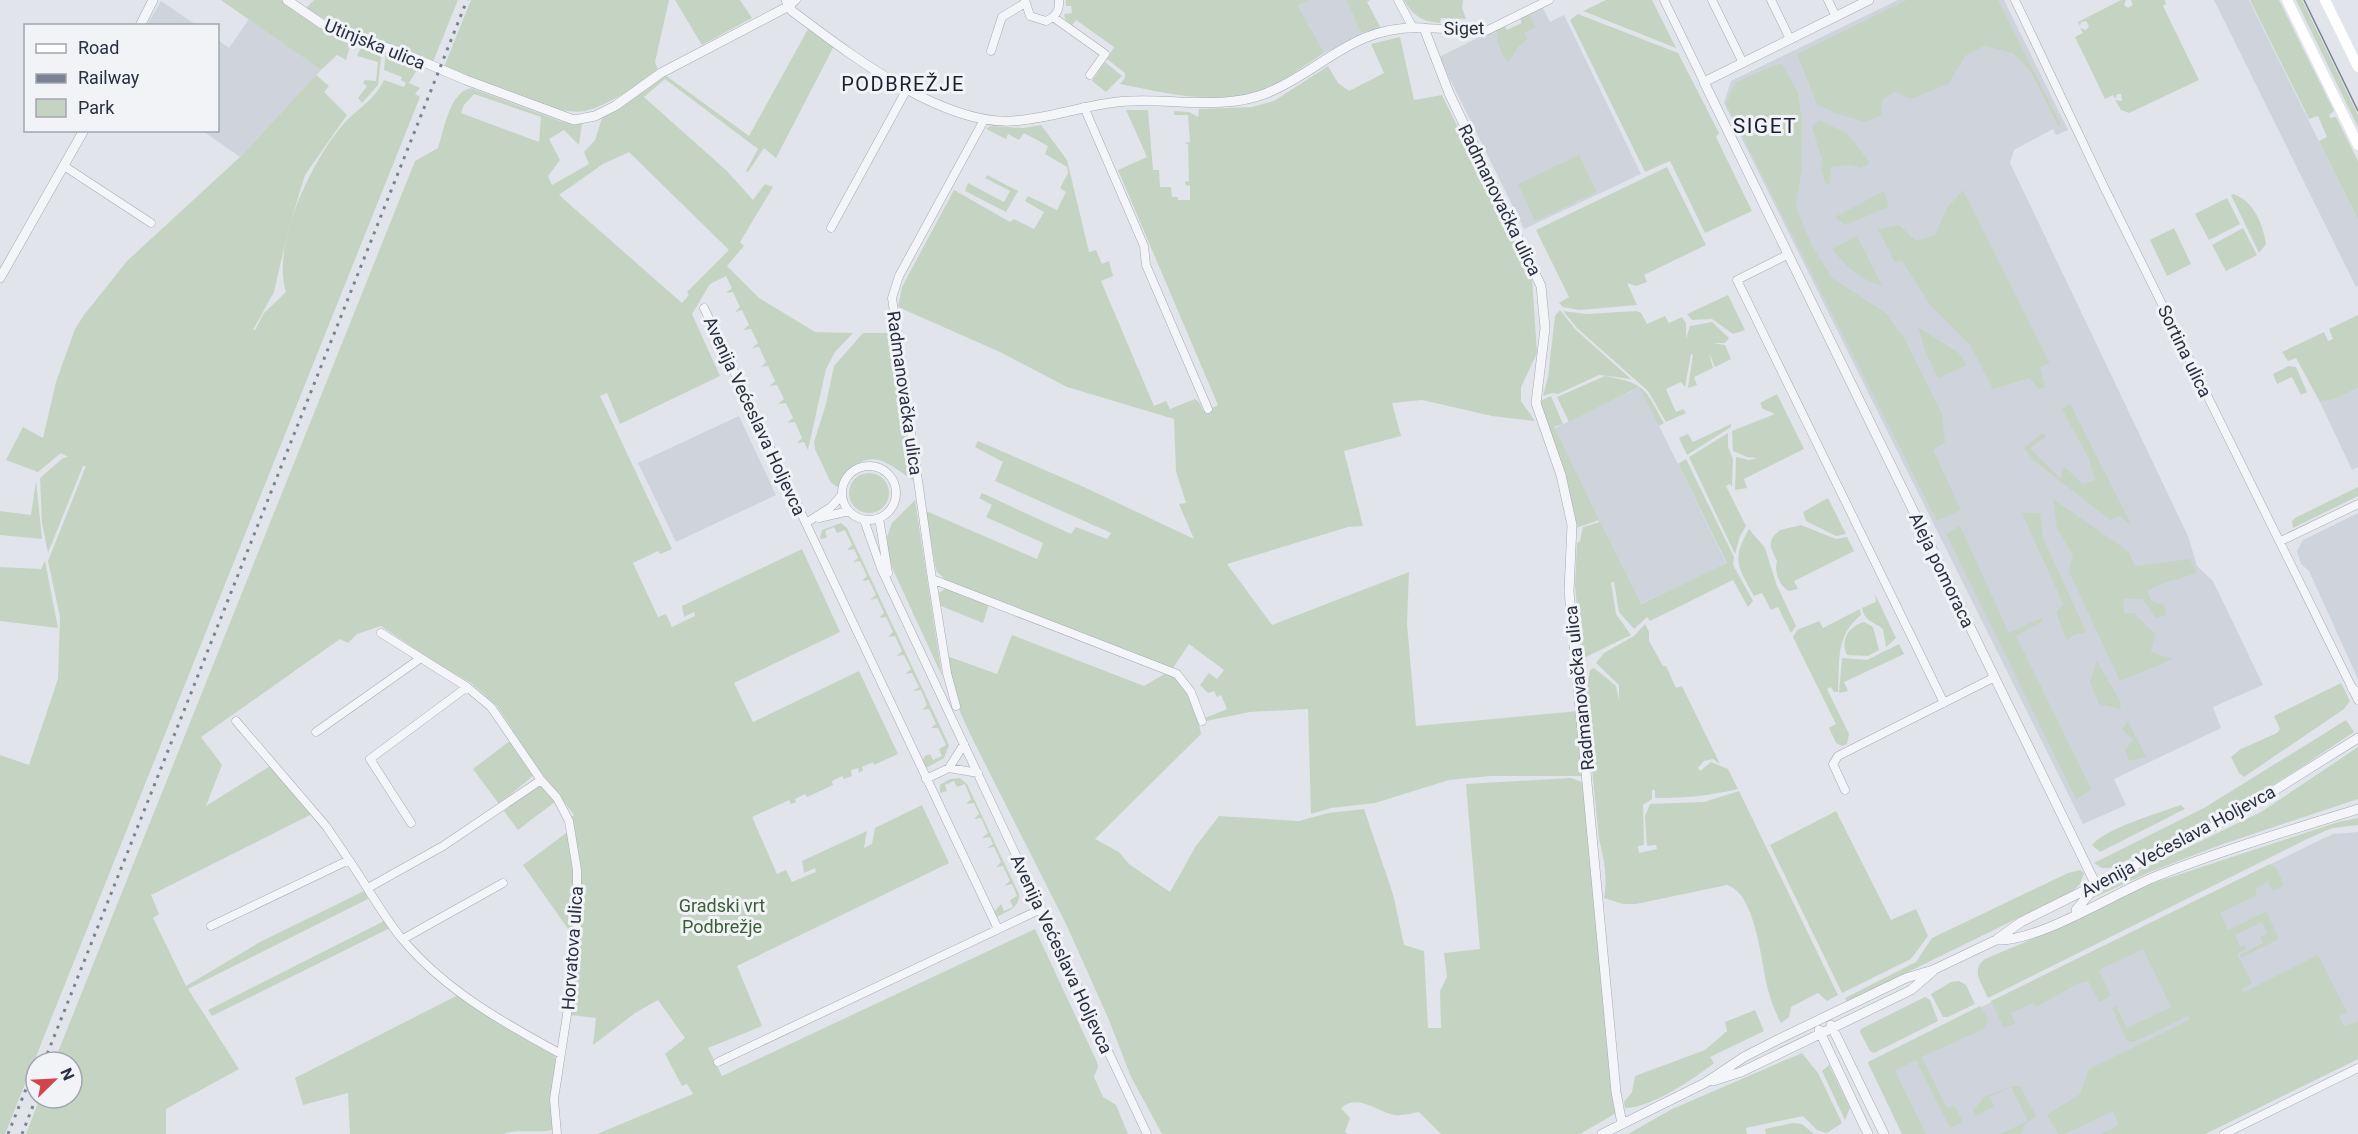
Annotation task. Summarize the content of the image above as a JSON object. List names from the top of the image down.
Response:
{
  "streets": {
    "street": [
      "Siget",
      "Utinjska ulica",
      "Radmanovačka ulica",
      "Sortina ulica",
      "Avenija Većeslava Holjevca",
      "Aleja pomoraca",
      "Horvatova ulica"
    ]
  },
  "crossings": [
    ["Siget", "Radmanovačka ulica"],
    ["Radmanovačka ulica", "Avenija Većeslava Holjevca"],
    ["Avenija Većeslava Holjevca", "Aleja pomoraca"]
  ],
  "districts": ["PODBREŽJE", "SIGET"],
  "parks": ["Gradski vrt Podbrežje"],
  "legend": ["Road", "Railway", "Park"],
  "north": "top right"
}
